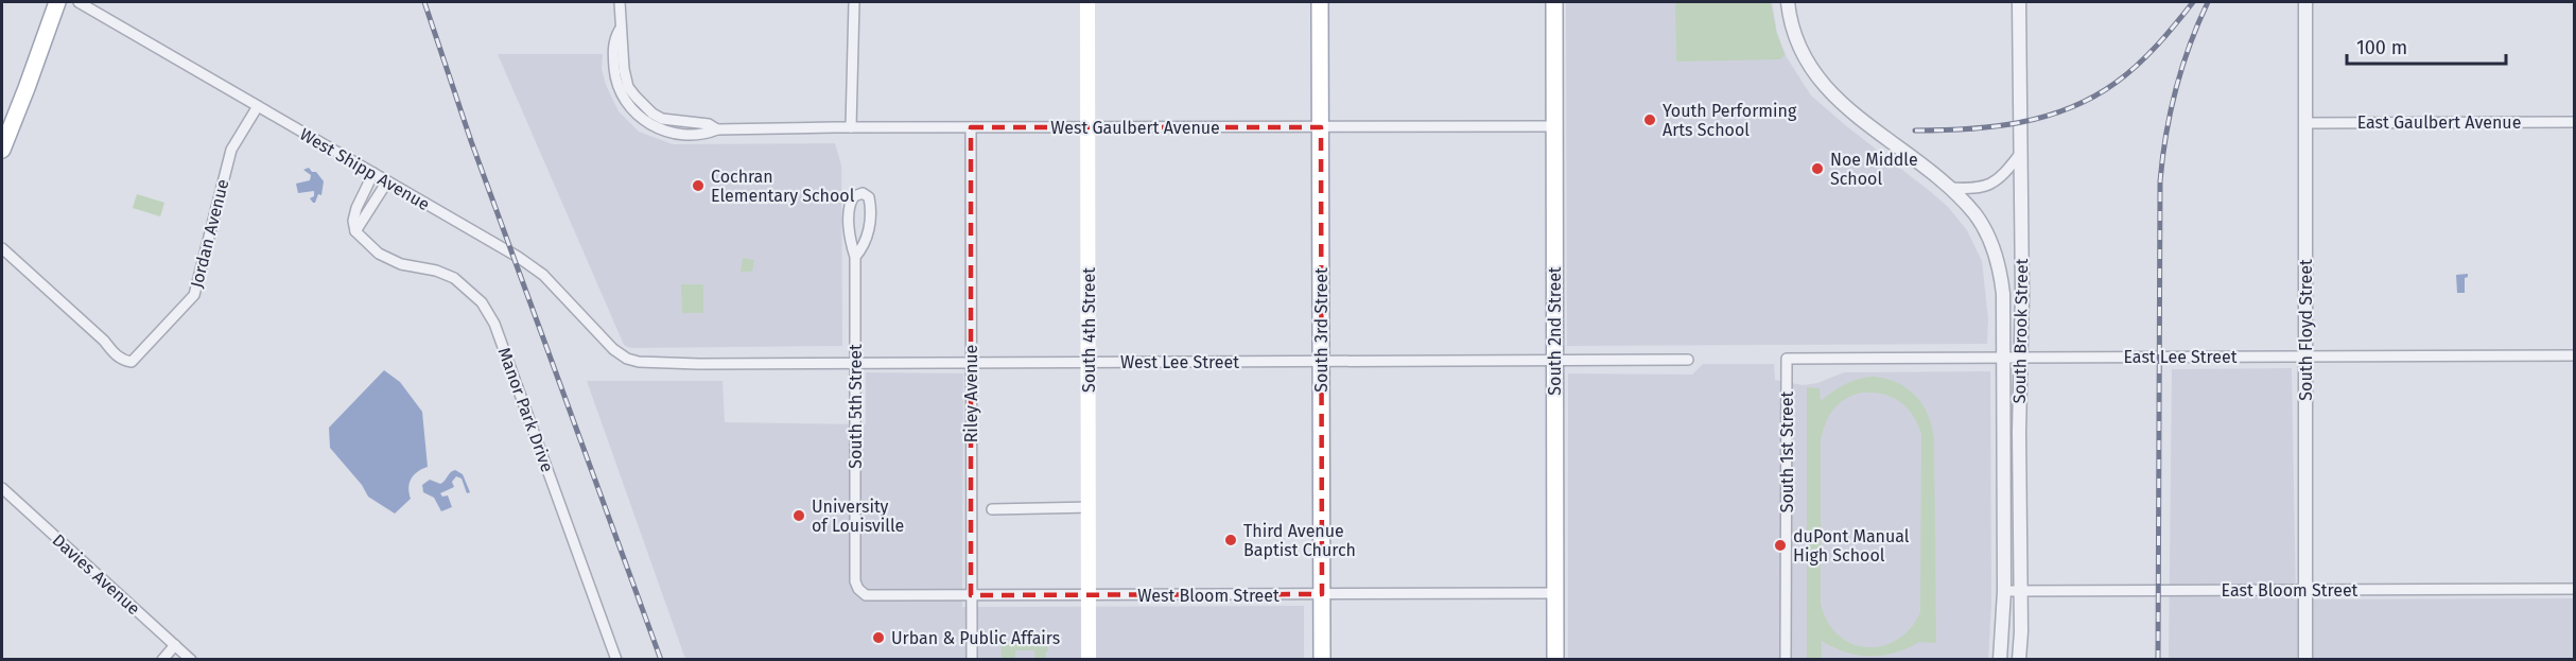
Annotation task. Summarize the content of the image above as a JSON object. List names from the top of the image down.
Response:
{
  "streets": {
    "main road": ["South 4th Street", "South 3rd Street", "South 2nd Street"],
    "street": [
      "East Gaulbert Avenue",
      "West Gaulbert Avenue",
      "West Shipp Avenue",
      "Jordan Avenue",
      "South Floyd Street",
      "South Brook Street",
      "East Lee Street",
      "West Lee Street",
      "Riley Avenue",
      "South 5th Street",
      "Manor Park Drive",
      "South 1st Street",
      "Davies Avenue",
      "East Bloom Street",
      "West Bloom Street"
    ]
  },
  "crossings": [
    ["East Gaulbert Avenue", "South Floyd Street"],
    ["West Gaulbert Avenue", "South 4th Street"],
    ["West Gaulbert Avenue", "South 3rd Street"],
    ["West Gaulbert Avenue", "South 2nd Street"],
    ["West Gaulbert Avenue", "Riley Avenue"],
    ["West Shipp Avenue", "Jordan Avenue"],
    ["West Shipp Avenue", "West Lee Street"],
    ["South 4th Street", "West Lee Street"],
    ["South 4th Street", "West Bloom Street"],
    ["South 3rd Street", "West Lee Street"],
    ["South 3rd Street", "West Bloom Street"],
    ["South Floyd Street", "East Lee Street"],
    ["South Floyd Street", "East Bloom Street"],
    ["South 2nd Street", "West Lee Street"],
    ["South 2nd Street", "West Bloom Street"],
    ["South Brook Street", "East Lee Street"],
    ["South Brook Street", "East Bloom Street"],
    ["East Lee Street", "South 1st Street"],
    ["West Lee Street", "Riley Avenue"],
    ["West Lee Street", "South 5th Street"],
    ["Riley Avenue", "West Bloom Street"],
    ["South 5th Street", "West Bloom Street"]
  ],
  "places": [
    "Youth Performing Arts School",
    "Noe Middle School",
    "Cochran Elementary School",
    "University of Louisville",
    "Third Avenue Baptist Church",
    "duPont Manual High School",
    "Urban & Public Affairs"
  ],
  "scale_bar": "100 m"
}
